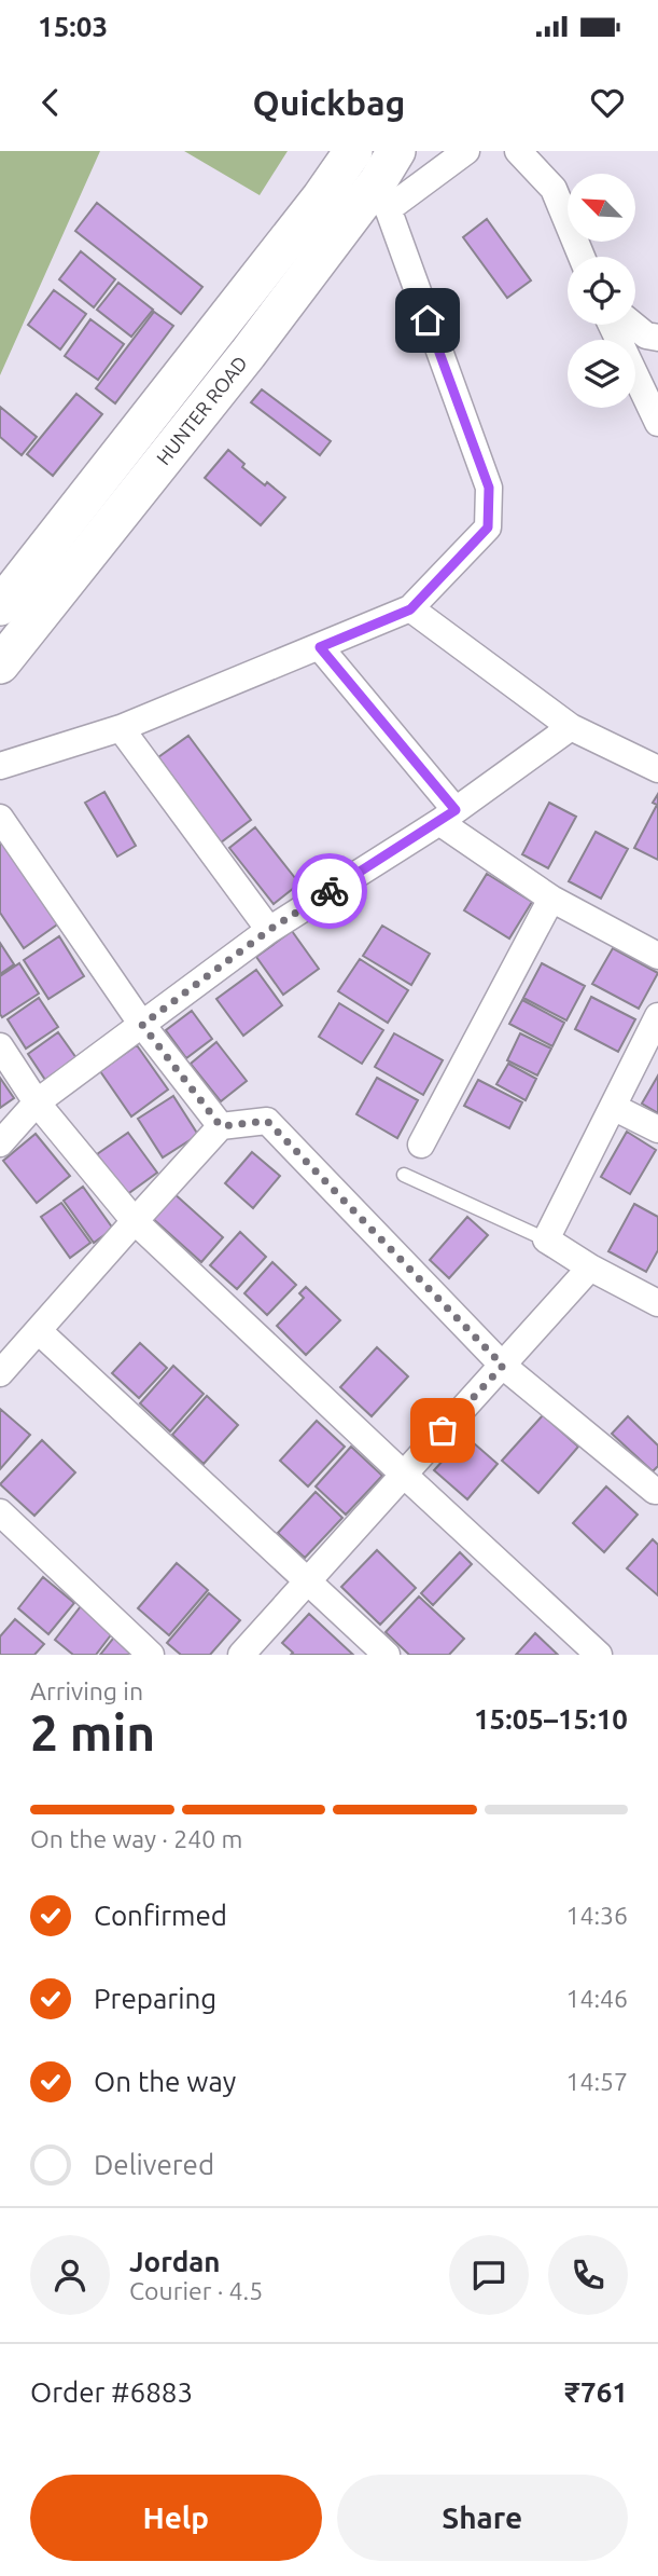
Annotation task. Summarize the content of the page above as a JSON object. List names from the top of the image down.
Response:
{
  "streets": {
    "main road": ["HUNTER ROAD"]
  },
  "north": "top left",
  "page": {
    "status": "15:03",
    "header": "Quickbag",
    "heading": ["2 min", "Arriving in", "15:05–15:10"],
    "panel": [
      "Jordan",
      "Courier · 4.5",
      "Order #6883",
      "₹761"
    ],
    "bar": "On the way · 240 m",
    "list": [
      ["Confirmed", "14:36"],
      ["Preparing", "14:46"],
      ["On the way", "14:57"],
      "Delivered"
    ],
    "buttons": ["Help", "Share"]
  }
}
